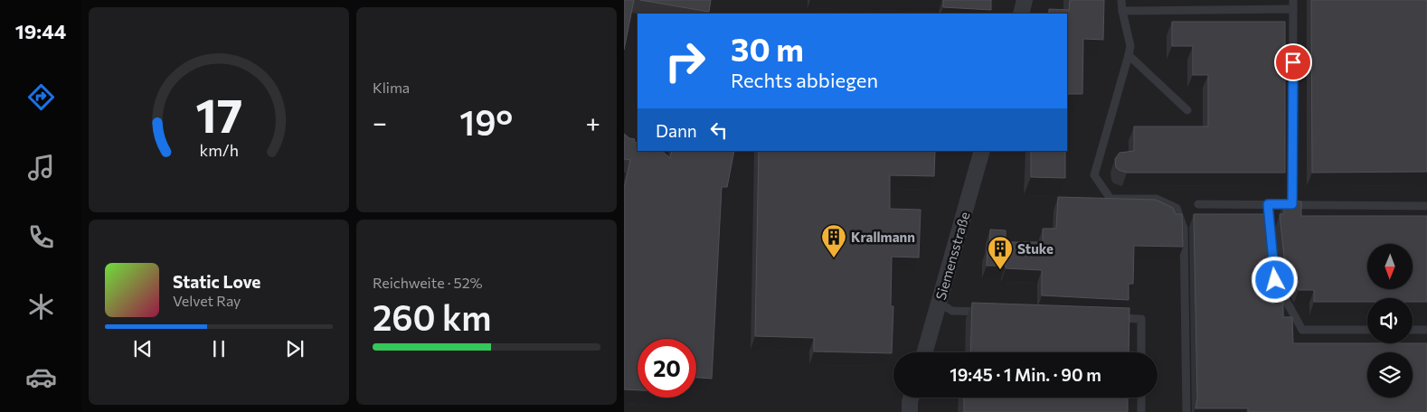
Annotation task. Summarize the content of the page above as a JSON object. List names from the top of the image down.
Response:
{
  "streets": {
    "street": ["Siemensstraße"]
  },
  "places": {
    "building": ["Krallmann", "Stuke"]
  },
  "north": "bottom",
  "page": {
    "tabs": "19:44",
    "tile": [
      "Klima",
      ["Reichweite · 52%", "260 km"]
    ],
    "turn": ["30 m", "Rechts abbiegen"],
    "heat": ["−", "19°", "+"],
    "then": "Dann",
    "song": ["Static Love", "Velvet Ray"],
    "limit": "20",
    "trip": "19:45 · 1 Min. · 90 m",
    "gauge": ["17", "km/h"]
  }
}
